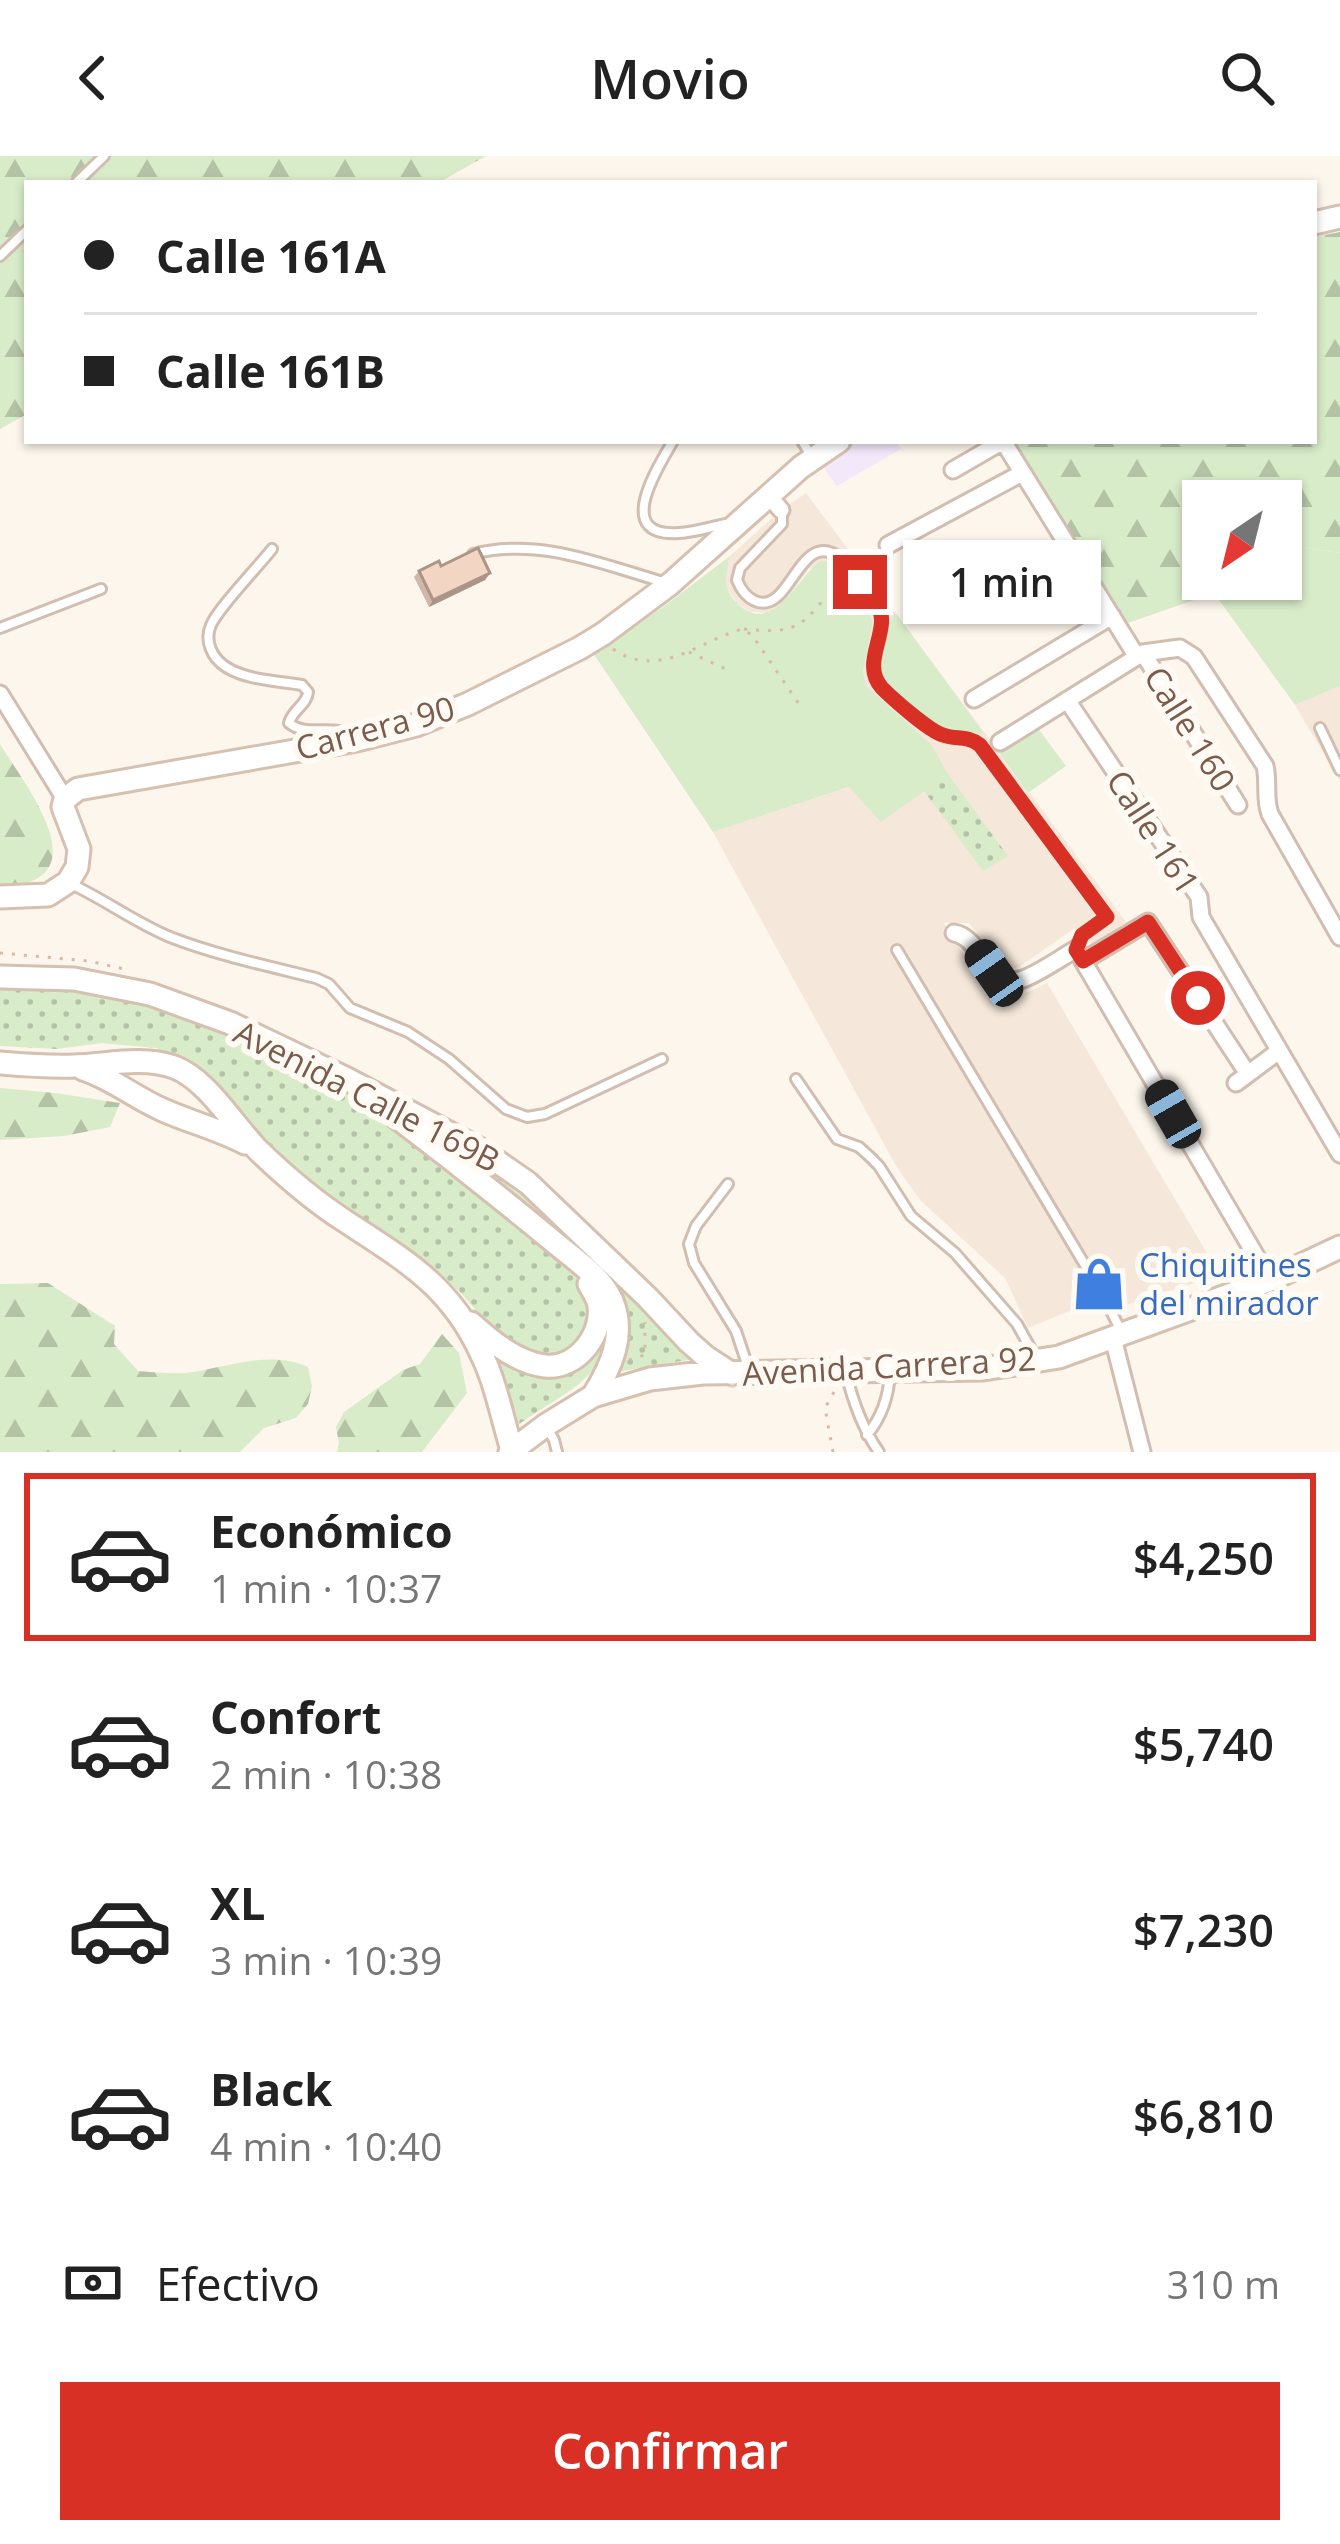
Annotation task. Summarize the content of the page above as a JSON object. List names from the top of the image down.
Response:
{
  "streets": {
    "main road": ["Carrera 90", "Avenida Calle 169B", "Avenida Carrera 92"],
    "street": ["Calle 160", "Calle 161"]
  },
  "crossings": [
    ["Avenida Calle 169B", "Avenida Carrera 92"]
  ],
  "places": {
    "shop": ["Chiquitines del mirador"]
  },
  "north": "bottom left",
  "page": {
    "header": "Movio",
    "banner": ["Calle 161A", "Calle 161B"],
    "bubble": "1 min",
    "list": [
      {
        "name": "Económico",
        "note": "1 min · 10:37",
        "value": "$4,250"
      },
      {
        "name": "Confort",
        "note": "2 min · 10:38",
        "value": "$5,740"
      },
      {
        "name": "XL",
        "note": "3 min · 10:39",
        "value": "$7,230"
      },
      {
        "name": "Black",
        "note": "4 min · 10:40",
        "value": "$6,810"
      }
    ],
    "pay": ["Efectivo", "310 m"],
    "buttons": "Confirmar"
  }
}
